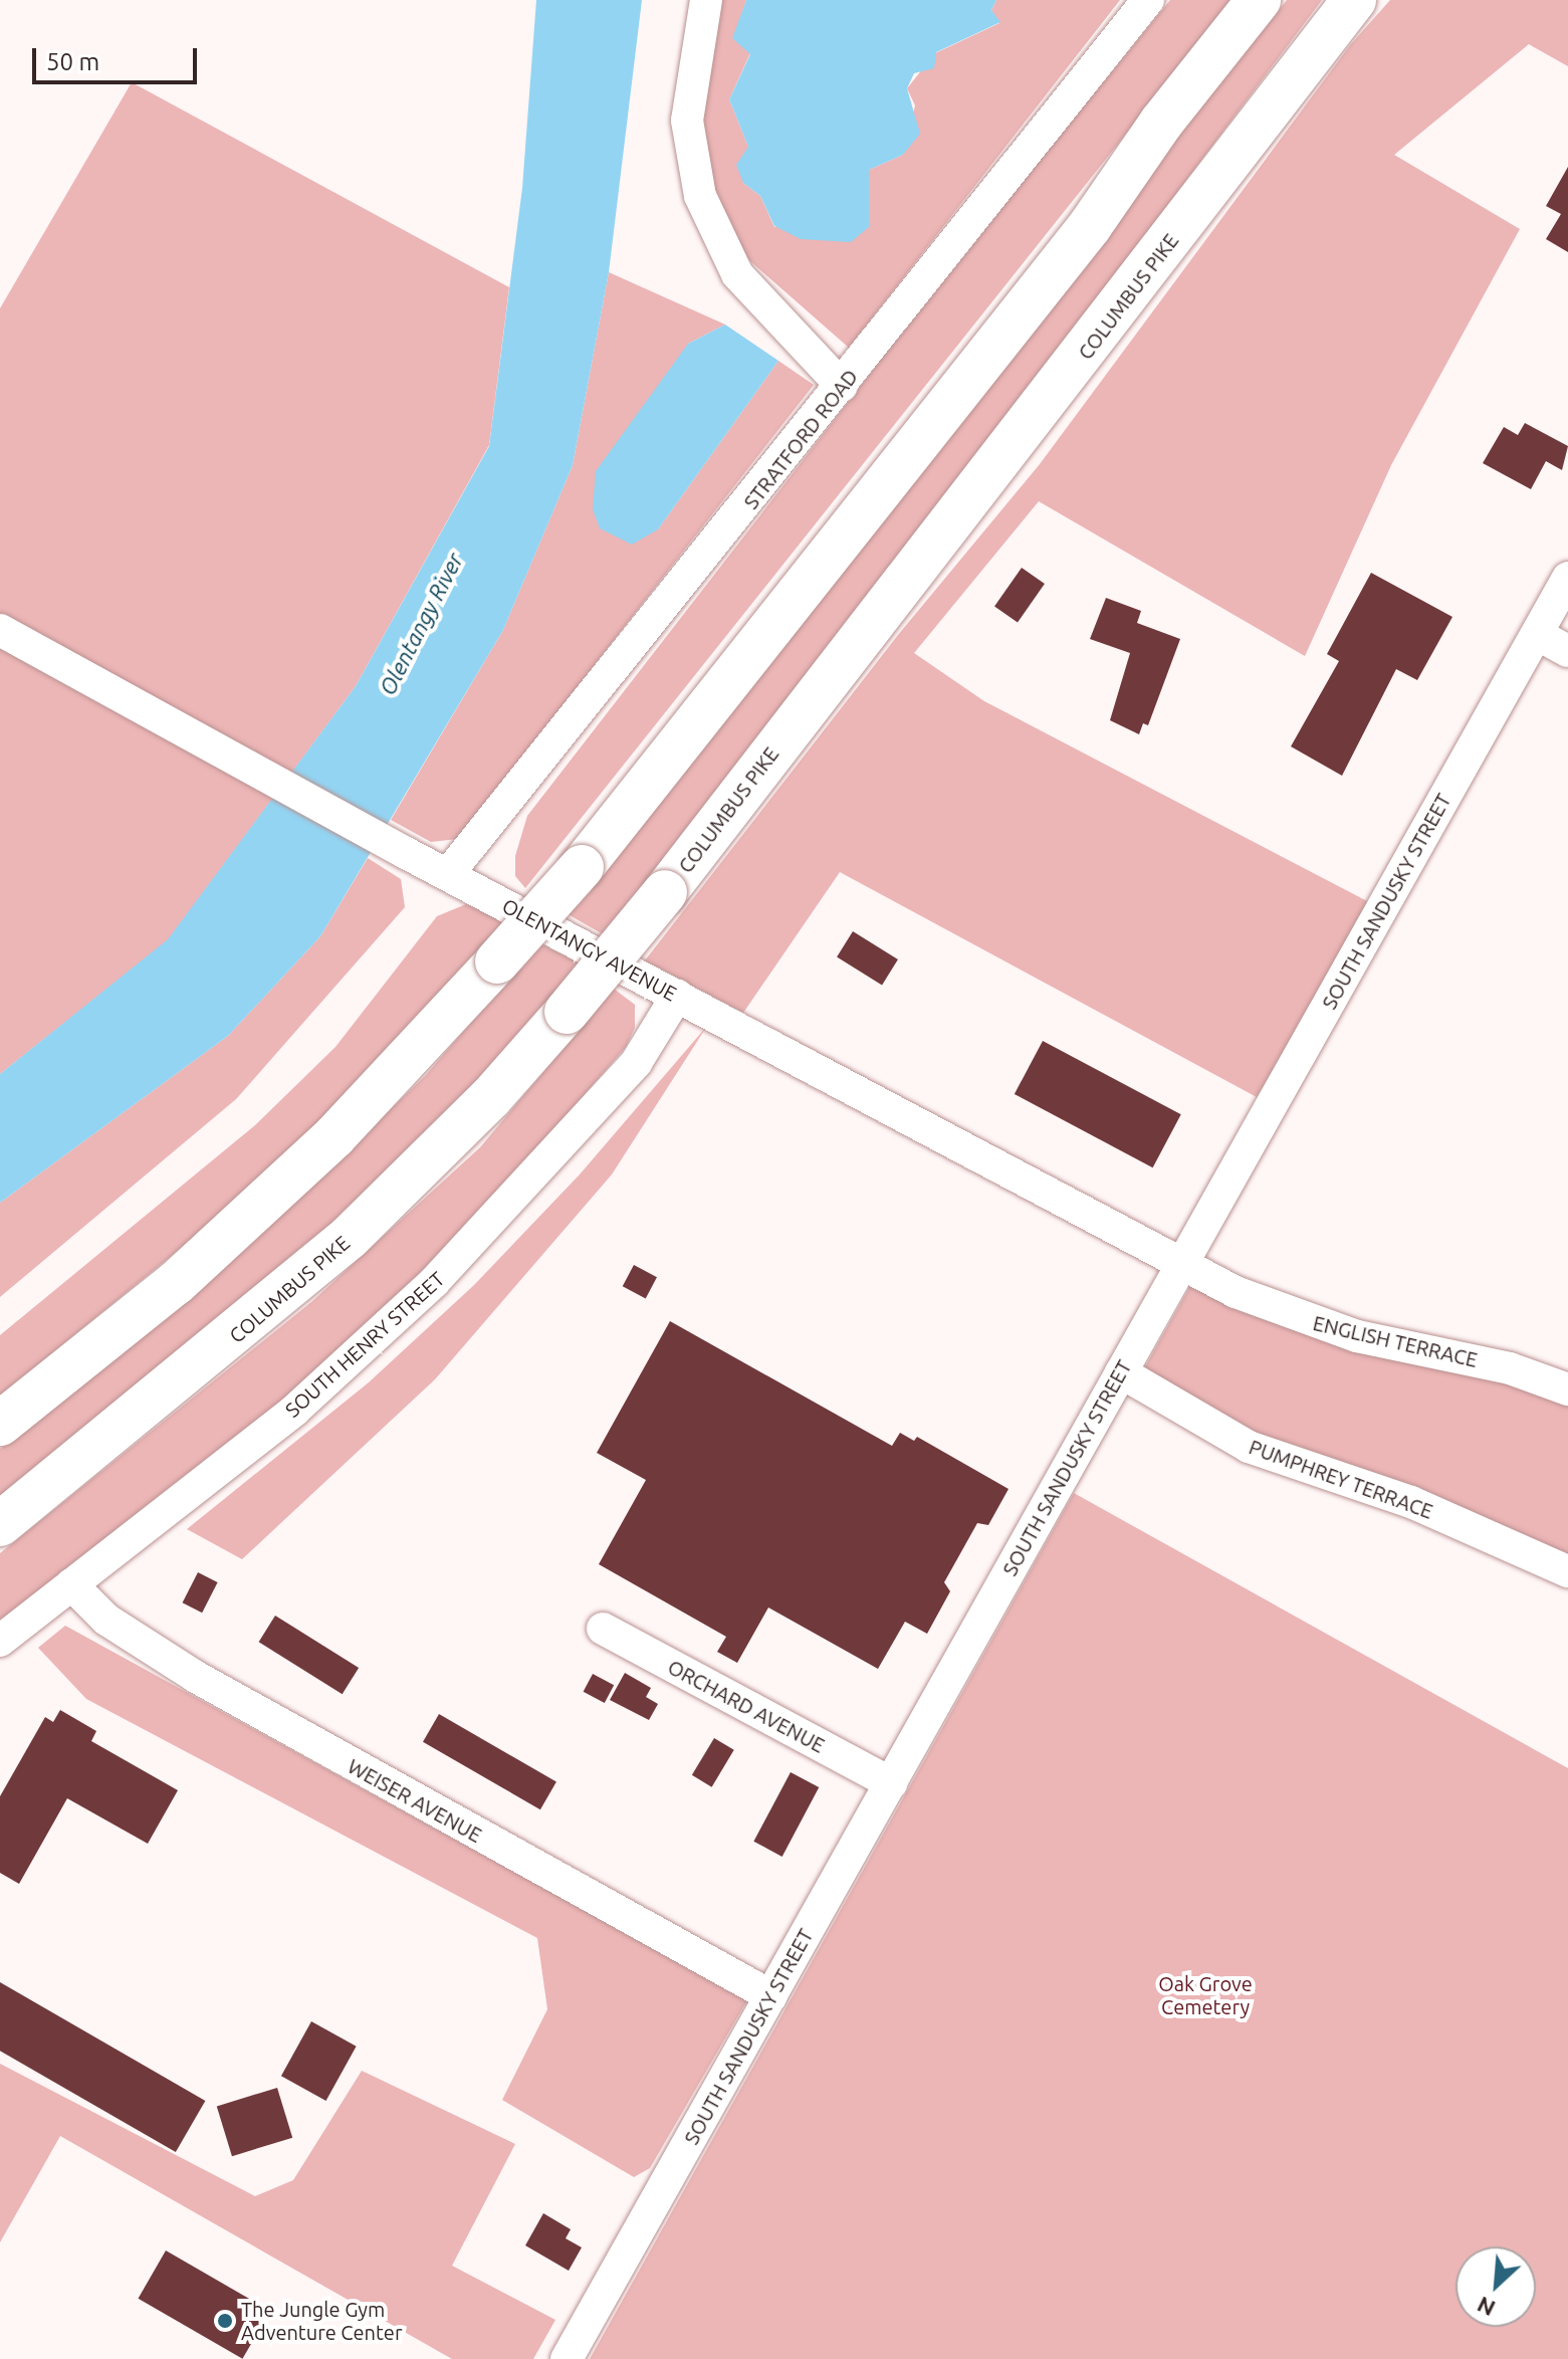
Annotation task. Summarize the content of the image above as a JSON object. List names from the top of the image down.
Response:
{
  "streets": {
    "highway": ["COLUMBUS PIKE"],
    "street": [
      "STRATFORD ROAD",
      "SOUTH SANDUSKY STREET",
      "OLENTANGY AVENUE",
      "ENGLISH TERRACE",
      "SOUTH HENRY STREET",
      "PUMPHREY TERRACE",
      "ORCHARD AVENUE",
      "WEISER AVENUE"
    ]
  },
  "crossings": [
    ["STRATFORD ROAD", "OLENTANGY AVENUE"],
    ["SOUTH SANDUSKY STREET", "OLENTANGY AVENUE"],
    ["SOUTH SANDUSKY STREET", "ENGLISH TERRACE"],
    ["SOUTH SANDUSKY STREET", "PUMPHREY TERRACE"],
    ["SOUTH SANDUSKY STREET", "ORCHARD AVENUE"],
    ["SOUTH SANDUSKY STREET", "WEISER AVENUE"],
    ["OLENTANGY AVENUE", "ENGLISH TERRACE"],
    ["OLENTANGY AVENUE", "SOUTH HENRY STREET"],
    ["SOUTH HENRY STREET", "WEISER AVENUE"]
  ],
  "water": ["Olentangy River"],
  "parks": ["Oak Grove Cemetery"],
  "places": ["The Jungle Gym Adventure Center"],
  "scale_bar": "50 m",
  "north": "bottom left"
}
